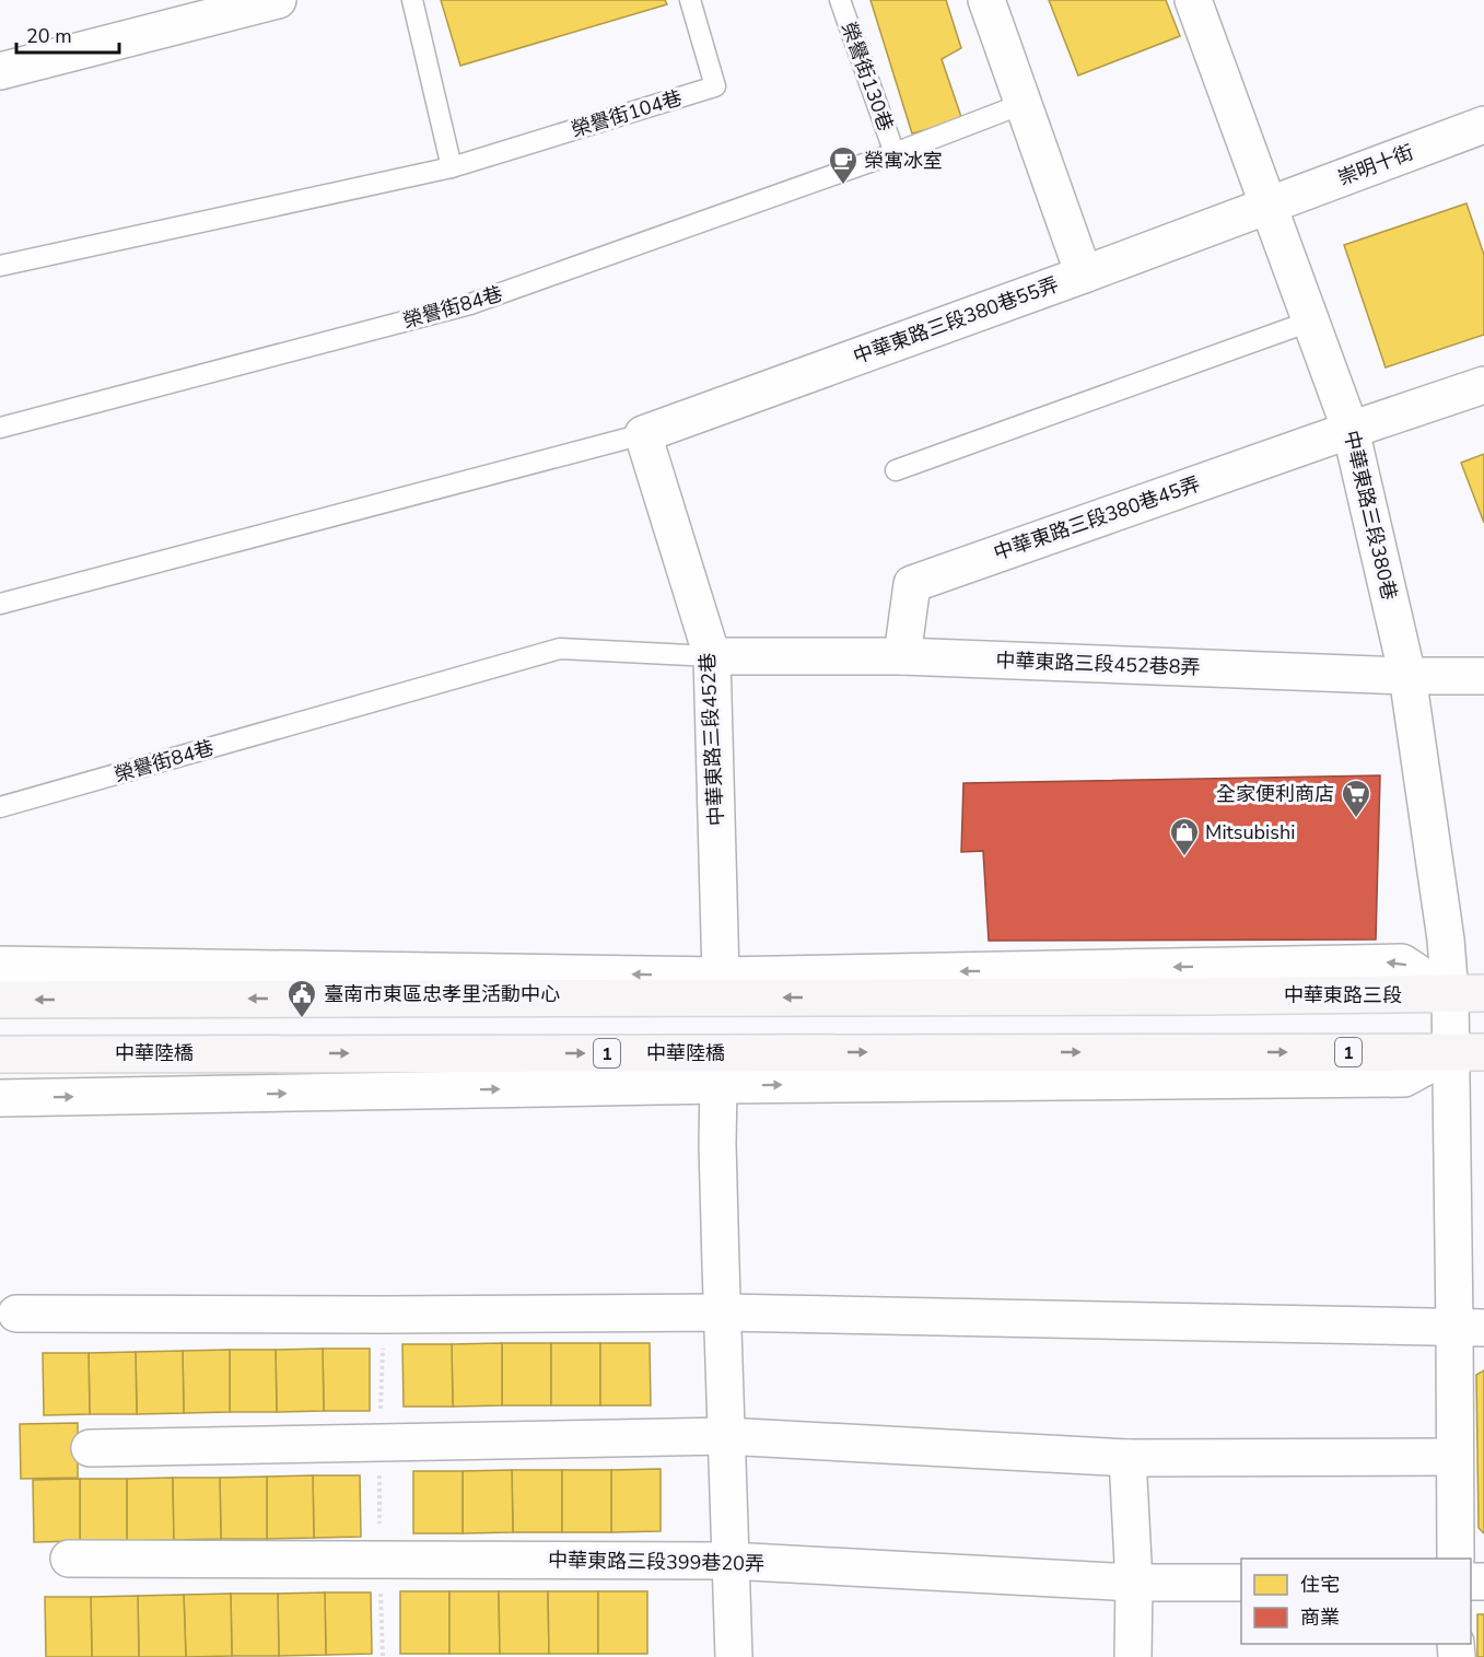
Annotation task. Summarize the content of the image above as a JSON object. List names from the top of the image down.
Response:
{
  "streets": {
    "main road": ["中華東路三段", "1", "中華陸橋"],
    "street": [
      "崇明十街",
      "中華東路三段380巷55弄",
      "中華東路三段380巷",
      "中華東路三段380巷45弄",
      "中華東路三段452巷8弄",
      "中華東路三段452巷",
      "中華東路三段399巷20弄"
    ],
    "lane": ["榮譽街130巷", "榮譽街104巷", "榮譽街84巷"]
  },
  "crossings": [
    ["榮譽街130巷", "榮譽街84巷"],
    ["崇明十街", "中華東路三段380巷55弄"],
    ["崇明十街", "中華東路三段380巷"],
    ["榮譽街84巷", "中華東路三段452巷8弄"],
    ["榮譽街84巷", "中華東路三段452巷"],
    ["中華東路三段380巷55弄", "中華東路三段380巷"],
    ["中華東路三段380巷55弄", "中華東路三段452巷"],
    ["中華東路三段380巷", "中華東路三段380巷45弄"],
    ["中華東路三段380巷", "中華東路三段452巷8弄"],
    ["中華東路三段380巷", "中華東路三段"],
    ["中華東路三段380巷", "中華陸橋"],
    ["中華東路三段380巷45弄", "中華東路三段452巷8弄"],
    ["中華東路三段452巷8弄", "中華東路三段452巷"]
  ],
  "one_way": ["中華東路三段", "中華陸橋"],
  "places": {
    "cafe": ["榮寓冰室"],
    "supermarket": ["全家便利商店"],
    "shop": ["Mitsubishi"],
    "public building": ["臺南市東區忠孝里活動中心"]
  },
  "legend": ["住宅", "商業"],
  "scale_bar": "20 m"
}
